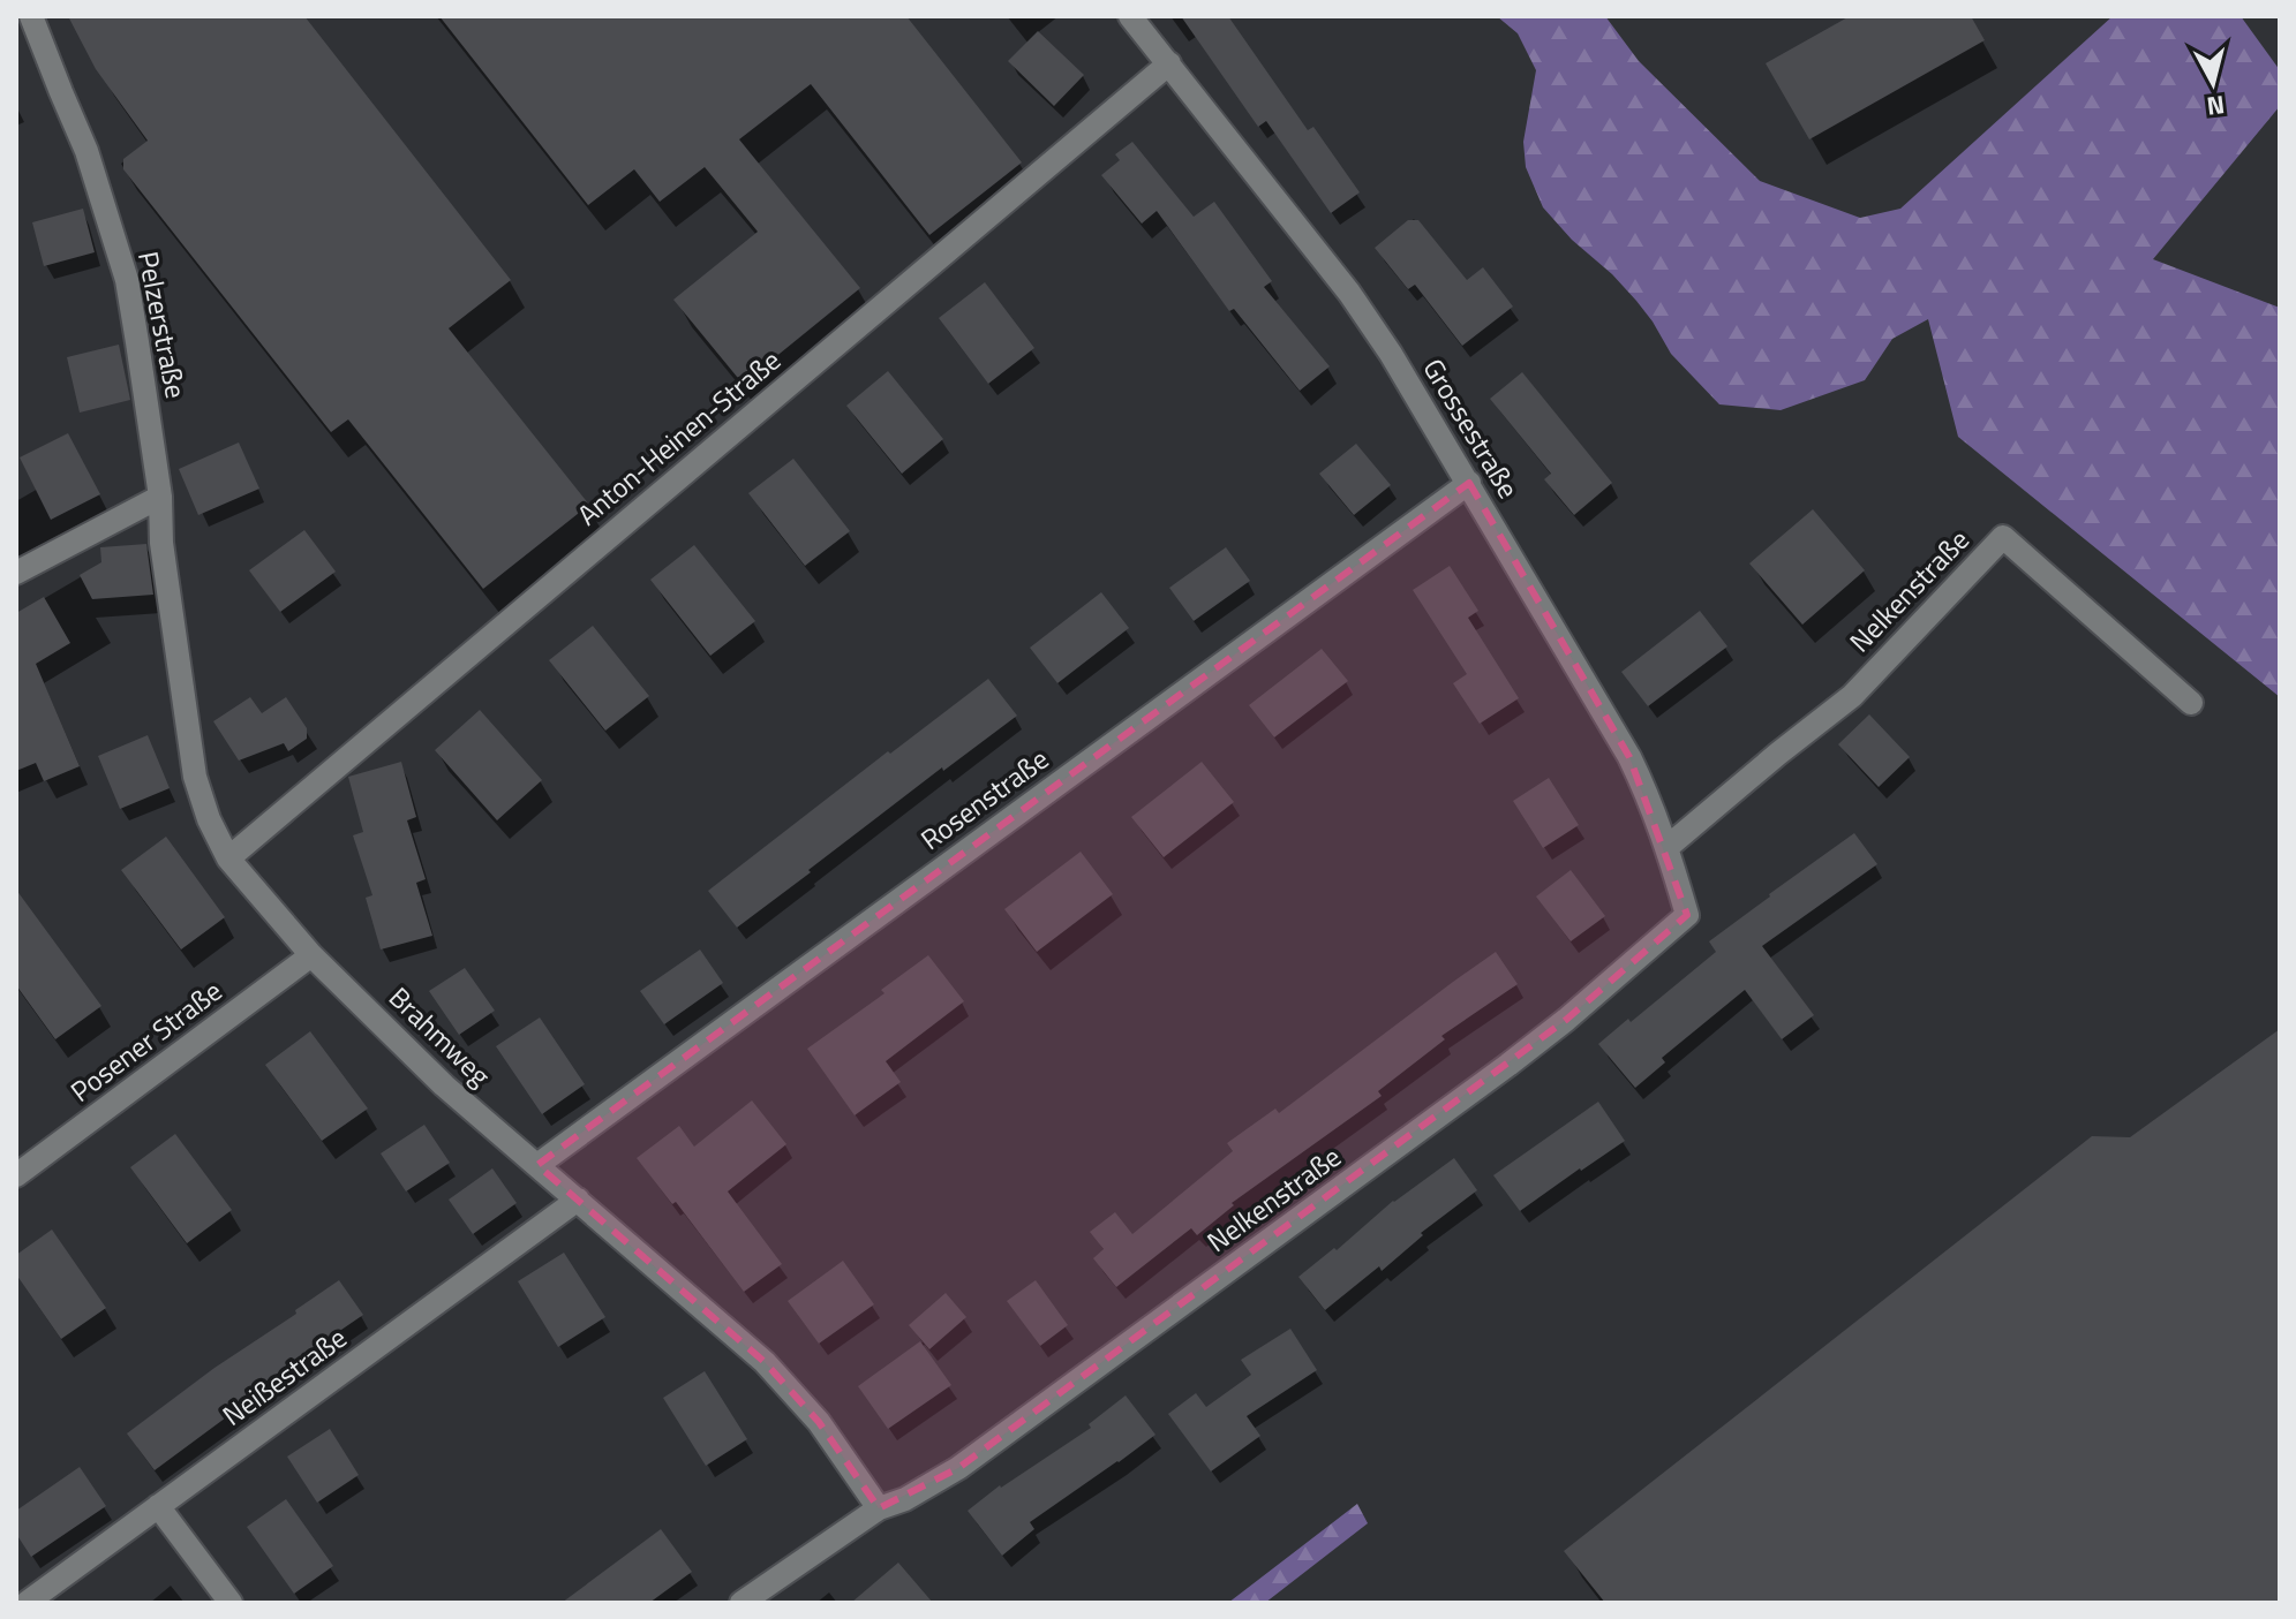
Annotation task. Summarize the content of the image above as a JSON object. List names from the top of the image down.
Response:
{
  "streets": {
    "street": [
      "Pelzerstraße",
      "Grossestraße",
      "Anton-Heinen-Straße",
      "Nelkenstraße",
      "Rosenstraße",
      "Brahmweg",
      "Posener Straße",
      "Neißestraße"
    ]
  },
  "crossings": [
    ["Pelzerstraße", "Brahmweg"],
    ["Grossestraße", "Anton-Heinen-Straße"],
    ["Grossestraße", "Nelkenstraße"],
    ["Grossestraße", "Rosenstraße"],
    ["Anton-Heinen-Straße", "Brahmweg"],
    ["Nelkenstraße", "Brahmweg"],
    ["Rosenstraße", "Brahmweg"],
    ["Brahmweg", "Posener Straße"],
    ["Brahmweg", "Neißestraße"]
  ],
  "north": "bottom"
}
